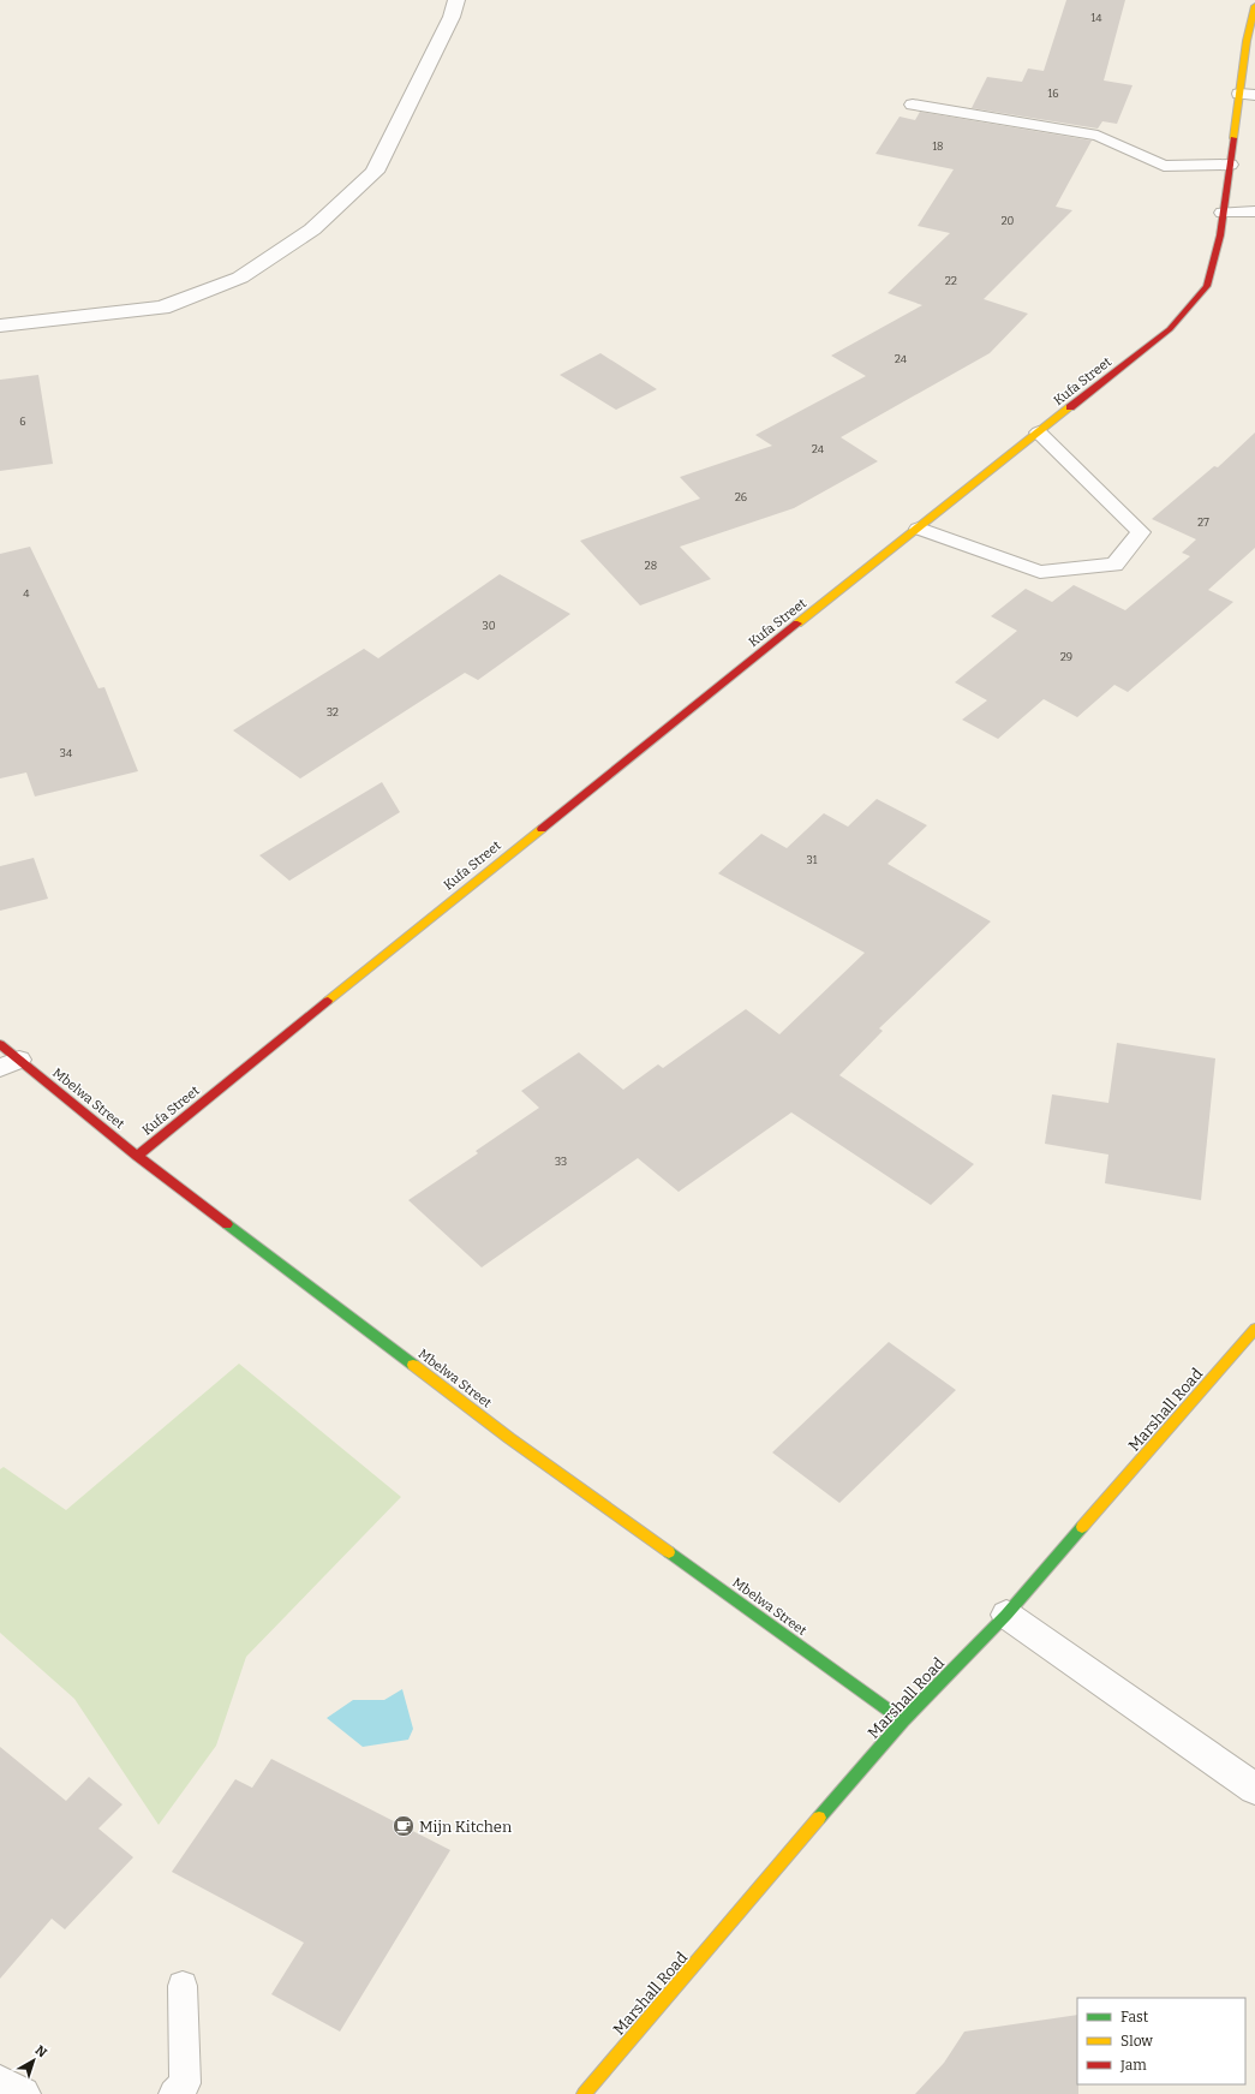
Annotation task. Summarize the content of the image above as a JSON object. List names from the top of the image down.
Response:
{
  "streets": {
    "street": ["Kufa Street", "Mbelwa Street", "Marshall Road"]
  },
  "crossings": [
    ["Kufa Street", "Mbelwa Street"],
    ["Mbelwa Street", "Marshall Road"]
  ],
  "places": {
    "cafe": ["Mijn Kitchen"]
  },
  "house_numbers": [
    "14",
    "16",
    "18",
    "20",
    "22",
    "24",
    "6",
    "24",
    "26",
    "27",
    "28",
    "4",
    "30",
    "29",
    "32",
    "34",
    "31",
    "33"
  ],
  "legend": ["Fast", "Slow", "Jam"],
  "north": "top right"
}
